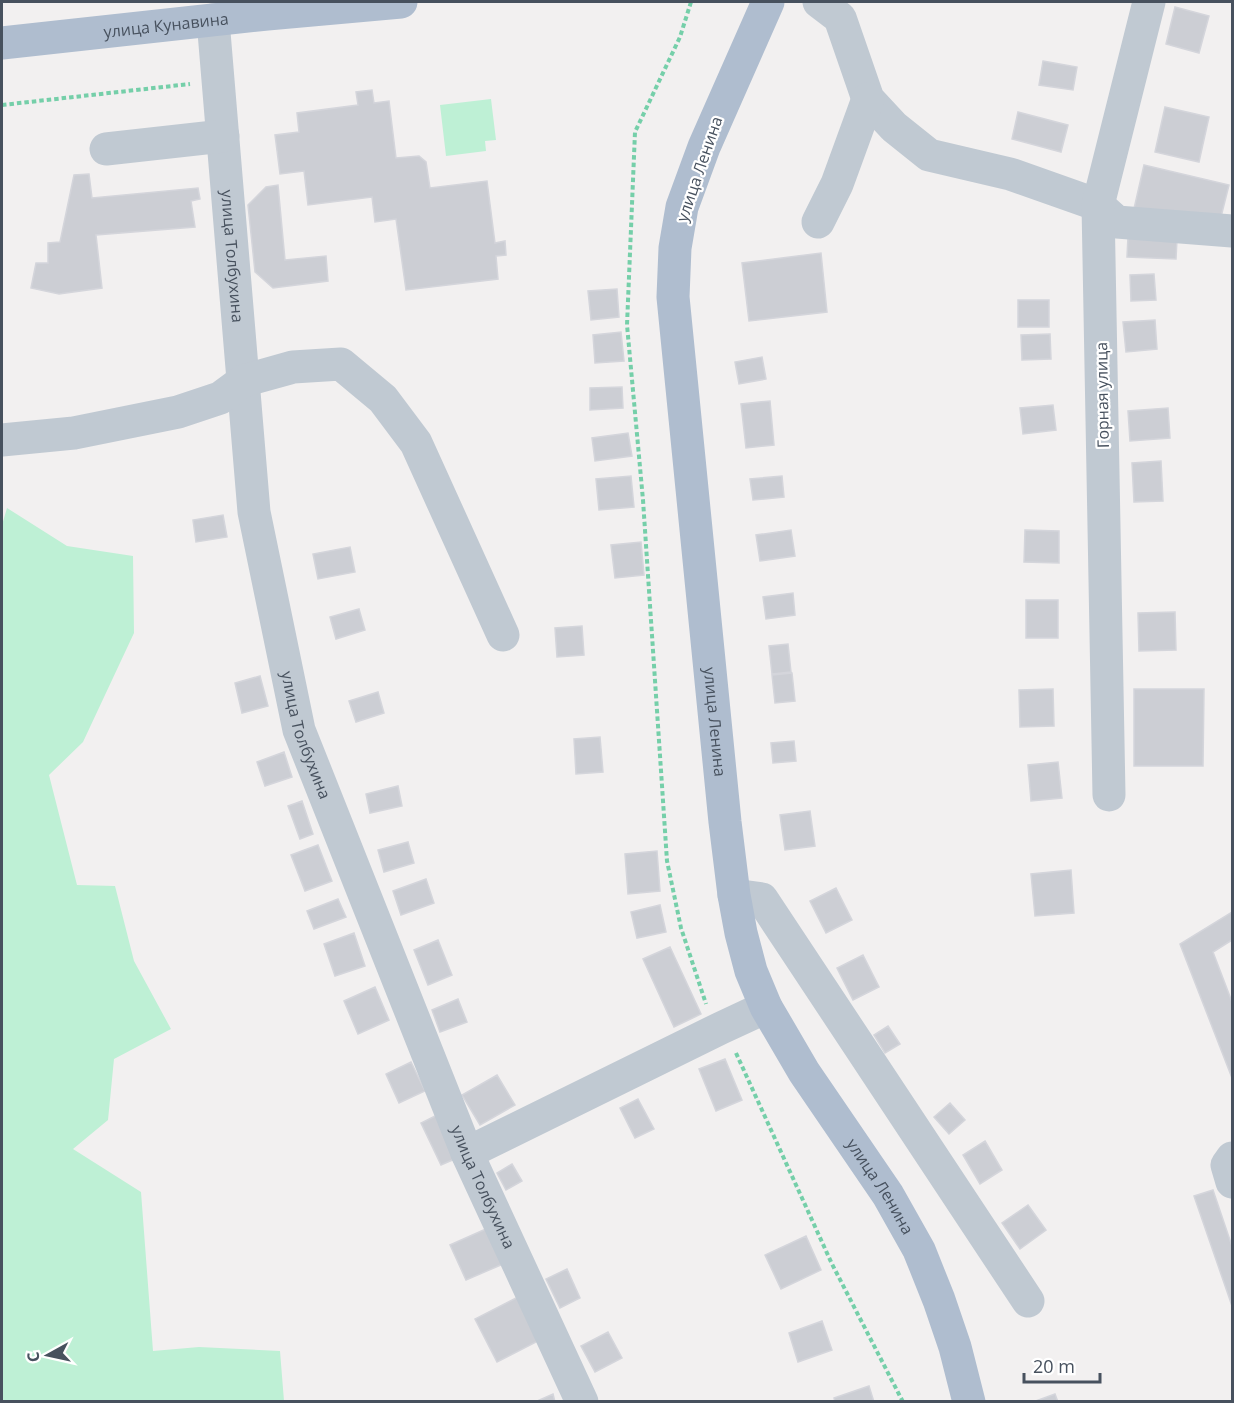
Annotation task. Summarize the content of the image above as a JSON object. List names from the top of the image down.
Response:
{
  "streets": {
    "main road": ["улица Кунавина", "улица Ленина"],
    "street": ["улица Толбухина", "Горная улица"]
  },
  "crossings": [
    ["улица Кунавина", "улица Толбухина"]
  ],
  "scale_bar": "20 m",
  "north": "left"
}
